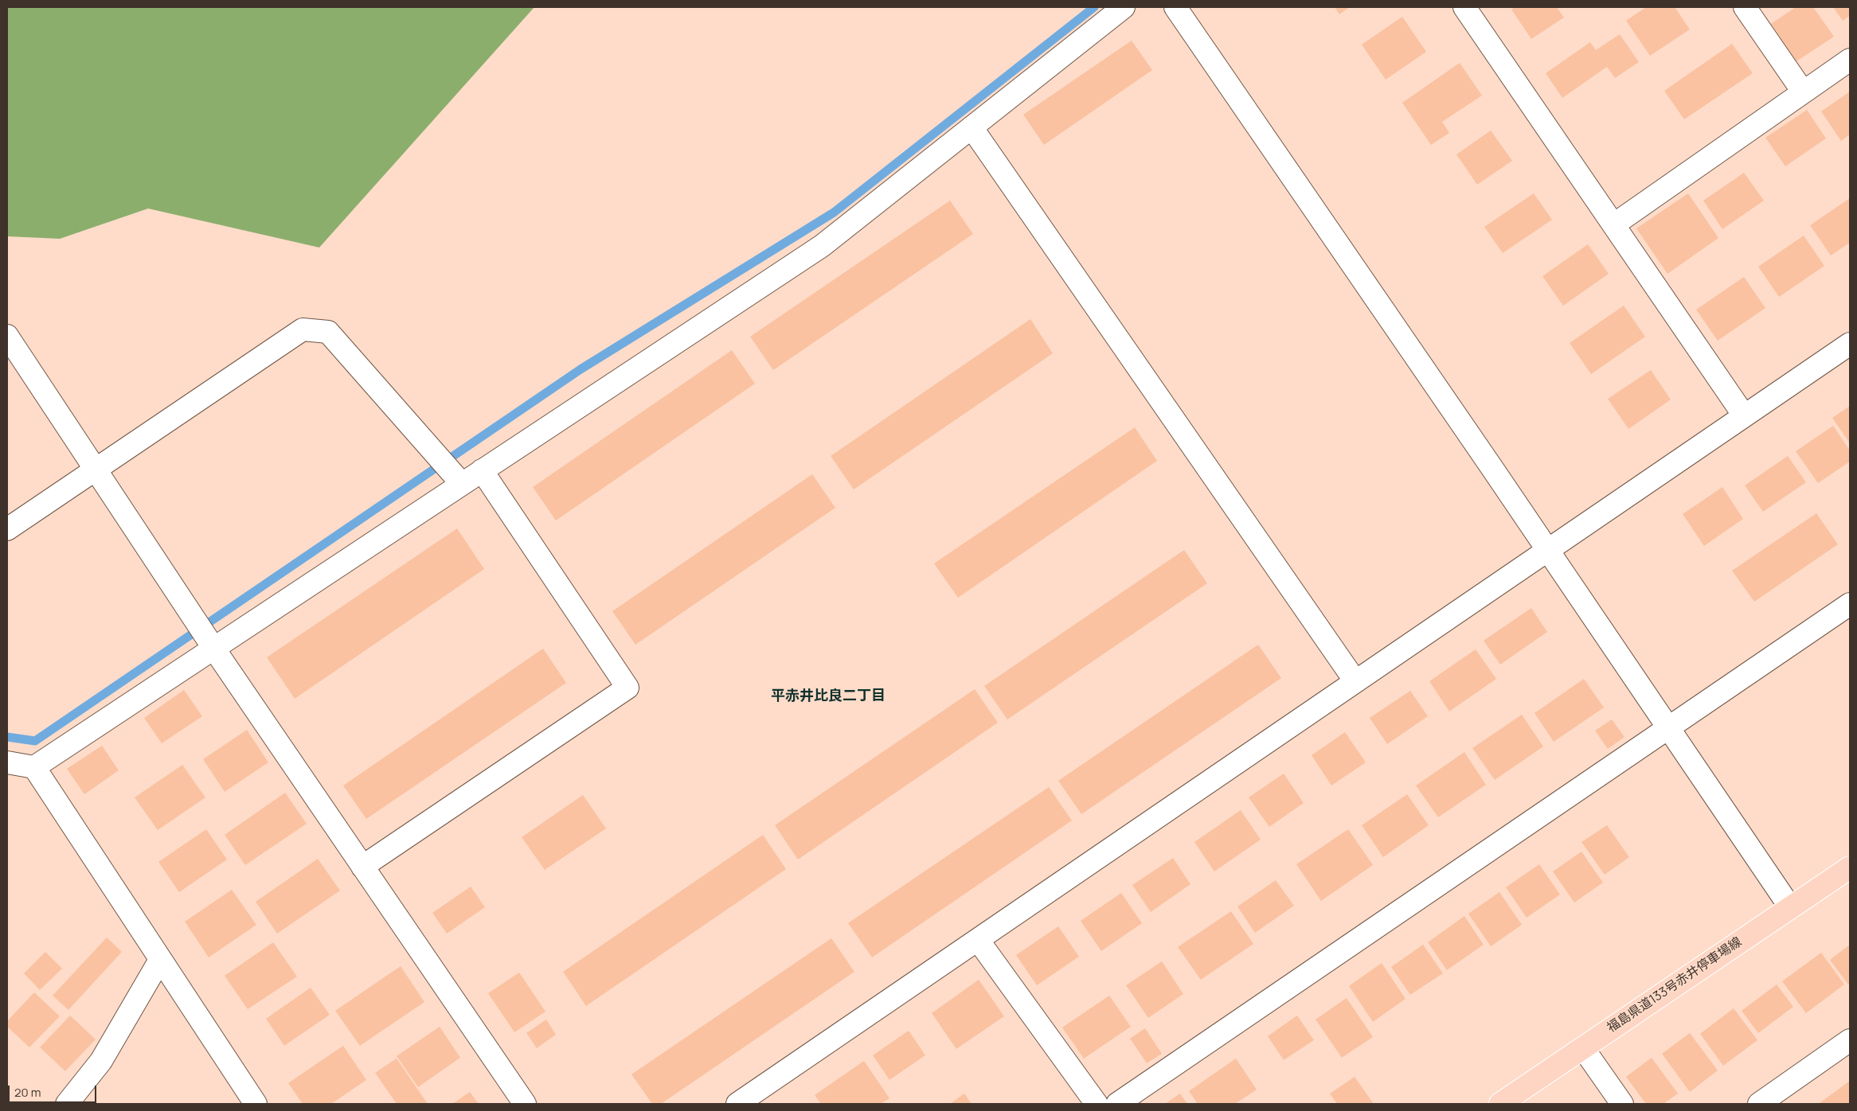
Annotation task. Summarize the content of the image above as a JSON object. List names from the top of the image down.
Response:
{
  "streets": {
    "main road": ["福島県道133号赤井停車場線"]
  },
  "districts": ["平赤井比良二丁目"],
  "scale_bar": "20 m"
}
